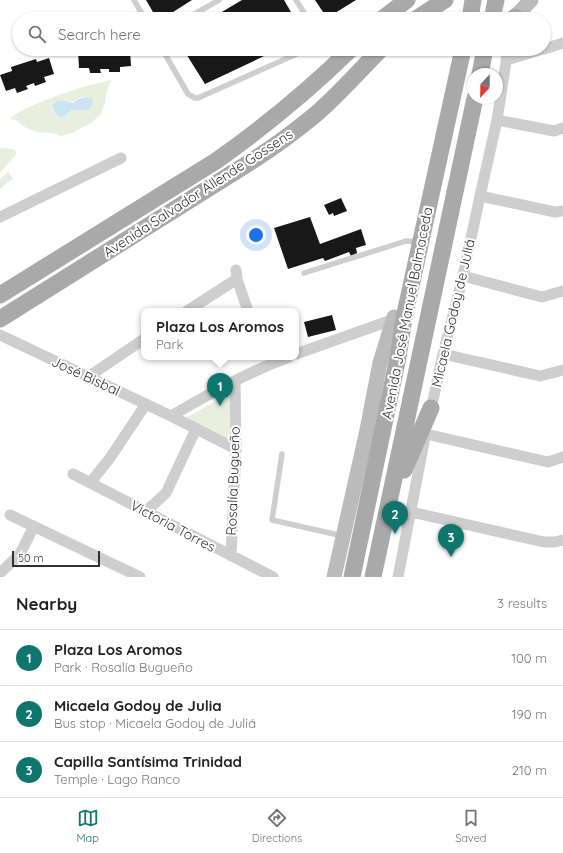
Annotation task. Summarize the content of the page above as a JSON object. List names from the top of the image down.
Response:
{
  "streets": {
    "main road": ["Avenida Salvador Allende Gossens", "Avenida José Manuel Balmaceda"],
    "street": [
      "Micaela Godoy de Juliá",
      "José Bisbal",
      "Rosalía Bugueño",
      "Victoria Torres"
    ]
  },
  "crossings": [
    ["José Bisbal", "Rosalía Bugueño"],
    ["Rosalía Bugueño", "Victoria Torres"]
  ],
  "scale_bar": "50 m",
  "north": "bottom",
  "page": {
    "search": "Search here",
    "popup": ["Plaza Los Aromos", "Park"],
    "pins": ["1", "2", "3"],
    "scale": "50 m",
    "heading": ["Nearby", "3 results"],
    "list": [
      {
        "mark": "1",
        "name": "Plaza Los Aromos",
        "note": "Park · Rosalía Bugueño",
        "value": "100 m"
      },
      {
        "mark": "2",
        "name": "Micaela Godoy de Julia",
        "note": "Bus stop · Micaela Godoy de Juliá",
        "value": "190 m"
      },
      {
        "mark": "3",
        "name": "Capilla Santísima Trinidad",
        "note": "Temple · Lago Ranco",
        "value": "210 m"
      }
    ],
    "nav": ["Map", "Directions", "Saved"]
  }
}
